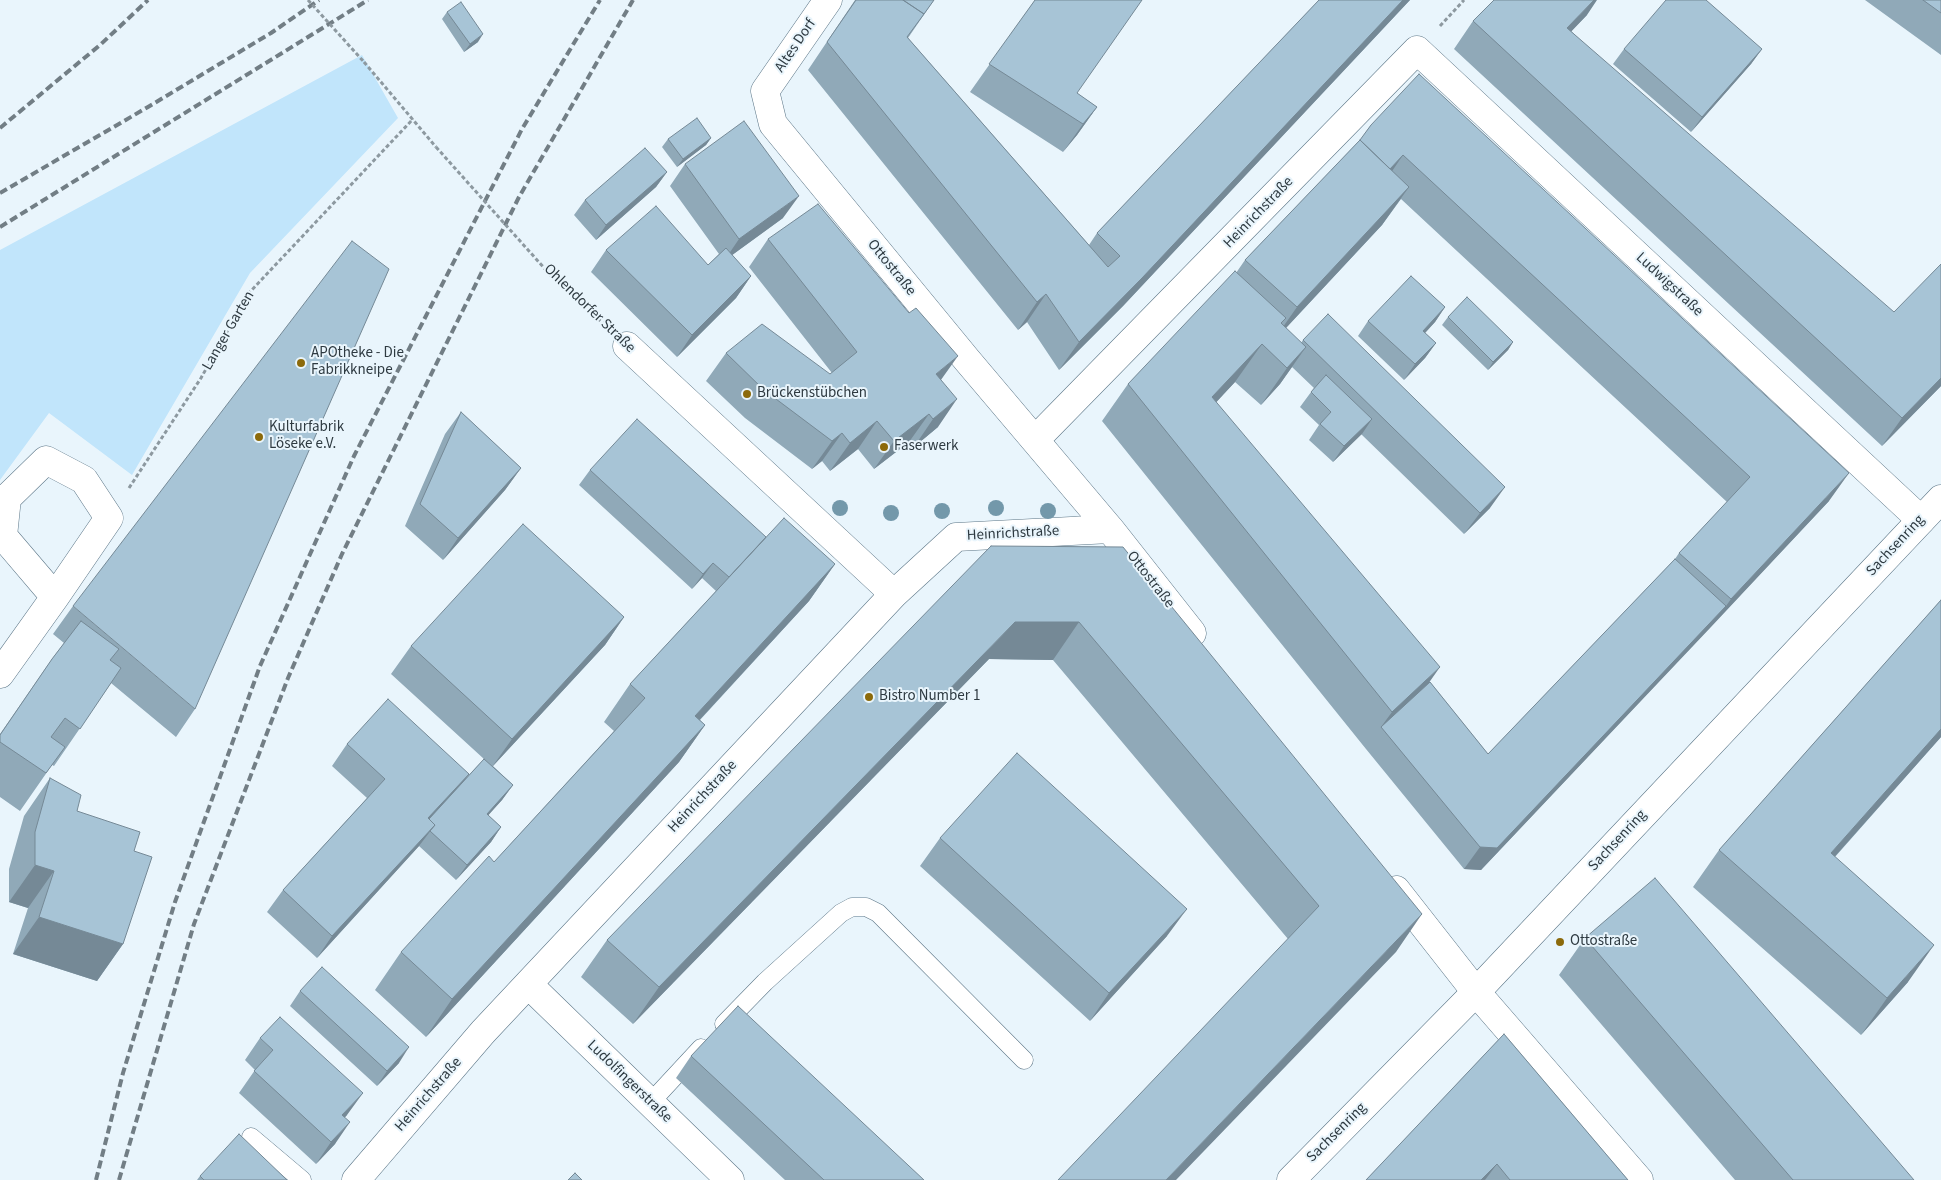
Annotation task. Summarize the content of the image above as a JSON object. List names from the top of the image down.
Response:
{
  "streets": {
    "street": [
      "Altes Dorf",
      "Heinrichstraße",
      "Ottostraße",
      "Ludwigstraße",
      "Ohlendorfer Straße",
      "Sachsenring",
      "Ludolfingerstraße"
    ],
    "path": ["Langer Garten"]
  },
  "crossings": [
    ["Altes Dorf", "Ottostraße"],
    ["Heinrichstraße", "Ottostraße"],
    ["Heinrichstraße", "Ludwigstraße"],
    ["Heinrichstraße", "Ohlendorfer Straße"],
    ["Heinrichstraße", "Ludolfingerstraße"],
    ["Ludwigstraße", "Sachsenring"],
    ["Ohlendorfer Straße", "Langer Garten"]
  ],
  "places": [
    "APOtheke - Die Fabrikkneipe",
    "Brückenstübchen",
    "Kulturfabrik Löseke e.V.",
    "Faserwerk",
    "Bistro Number 1",
    "Ottostraße"
  ]
}
